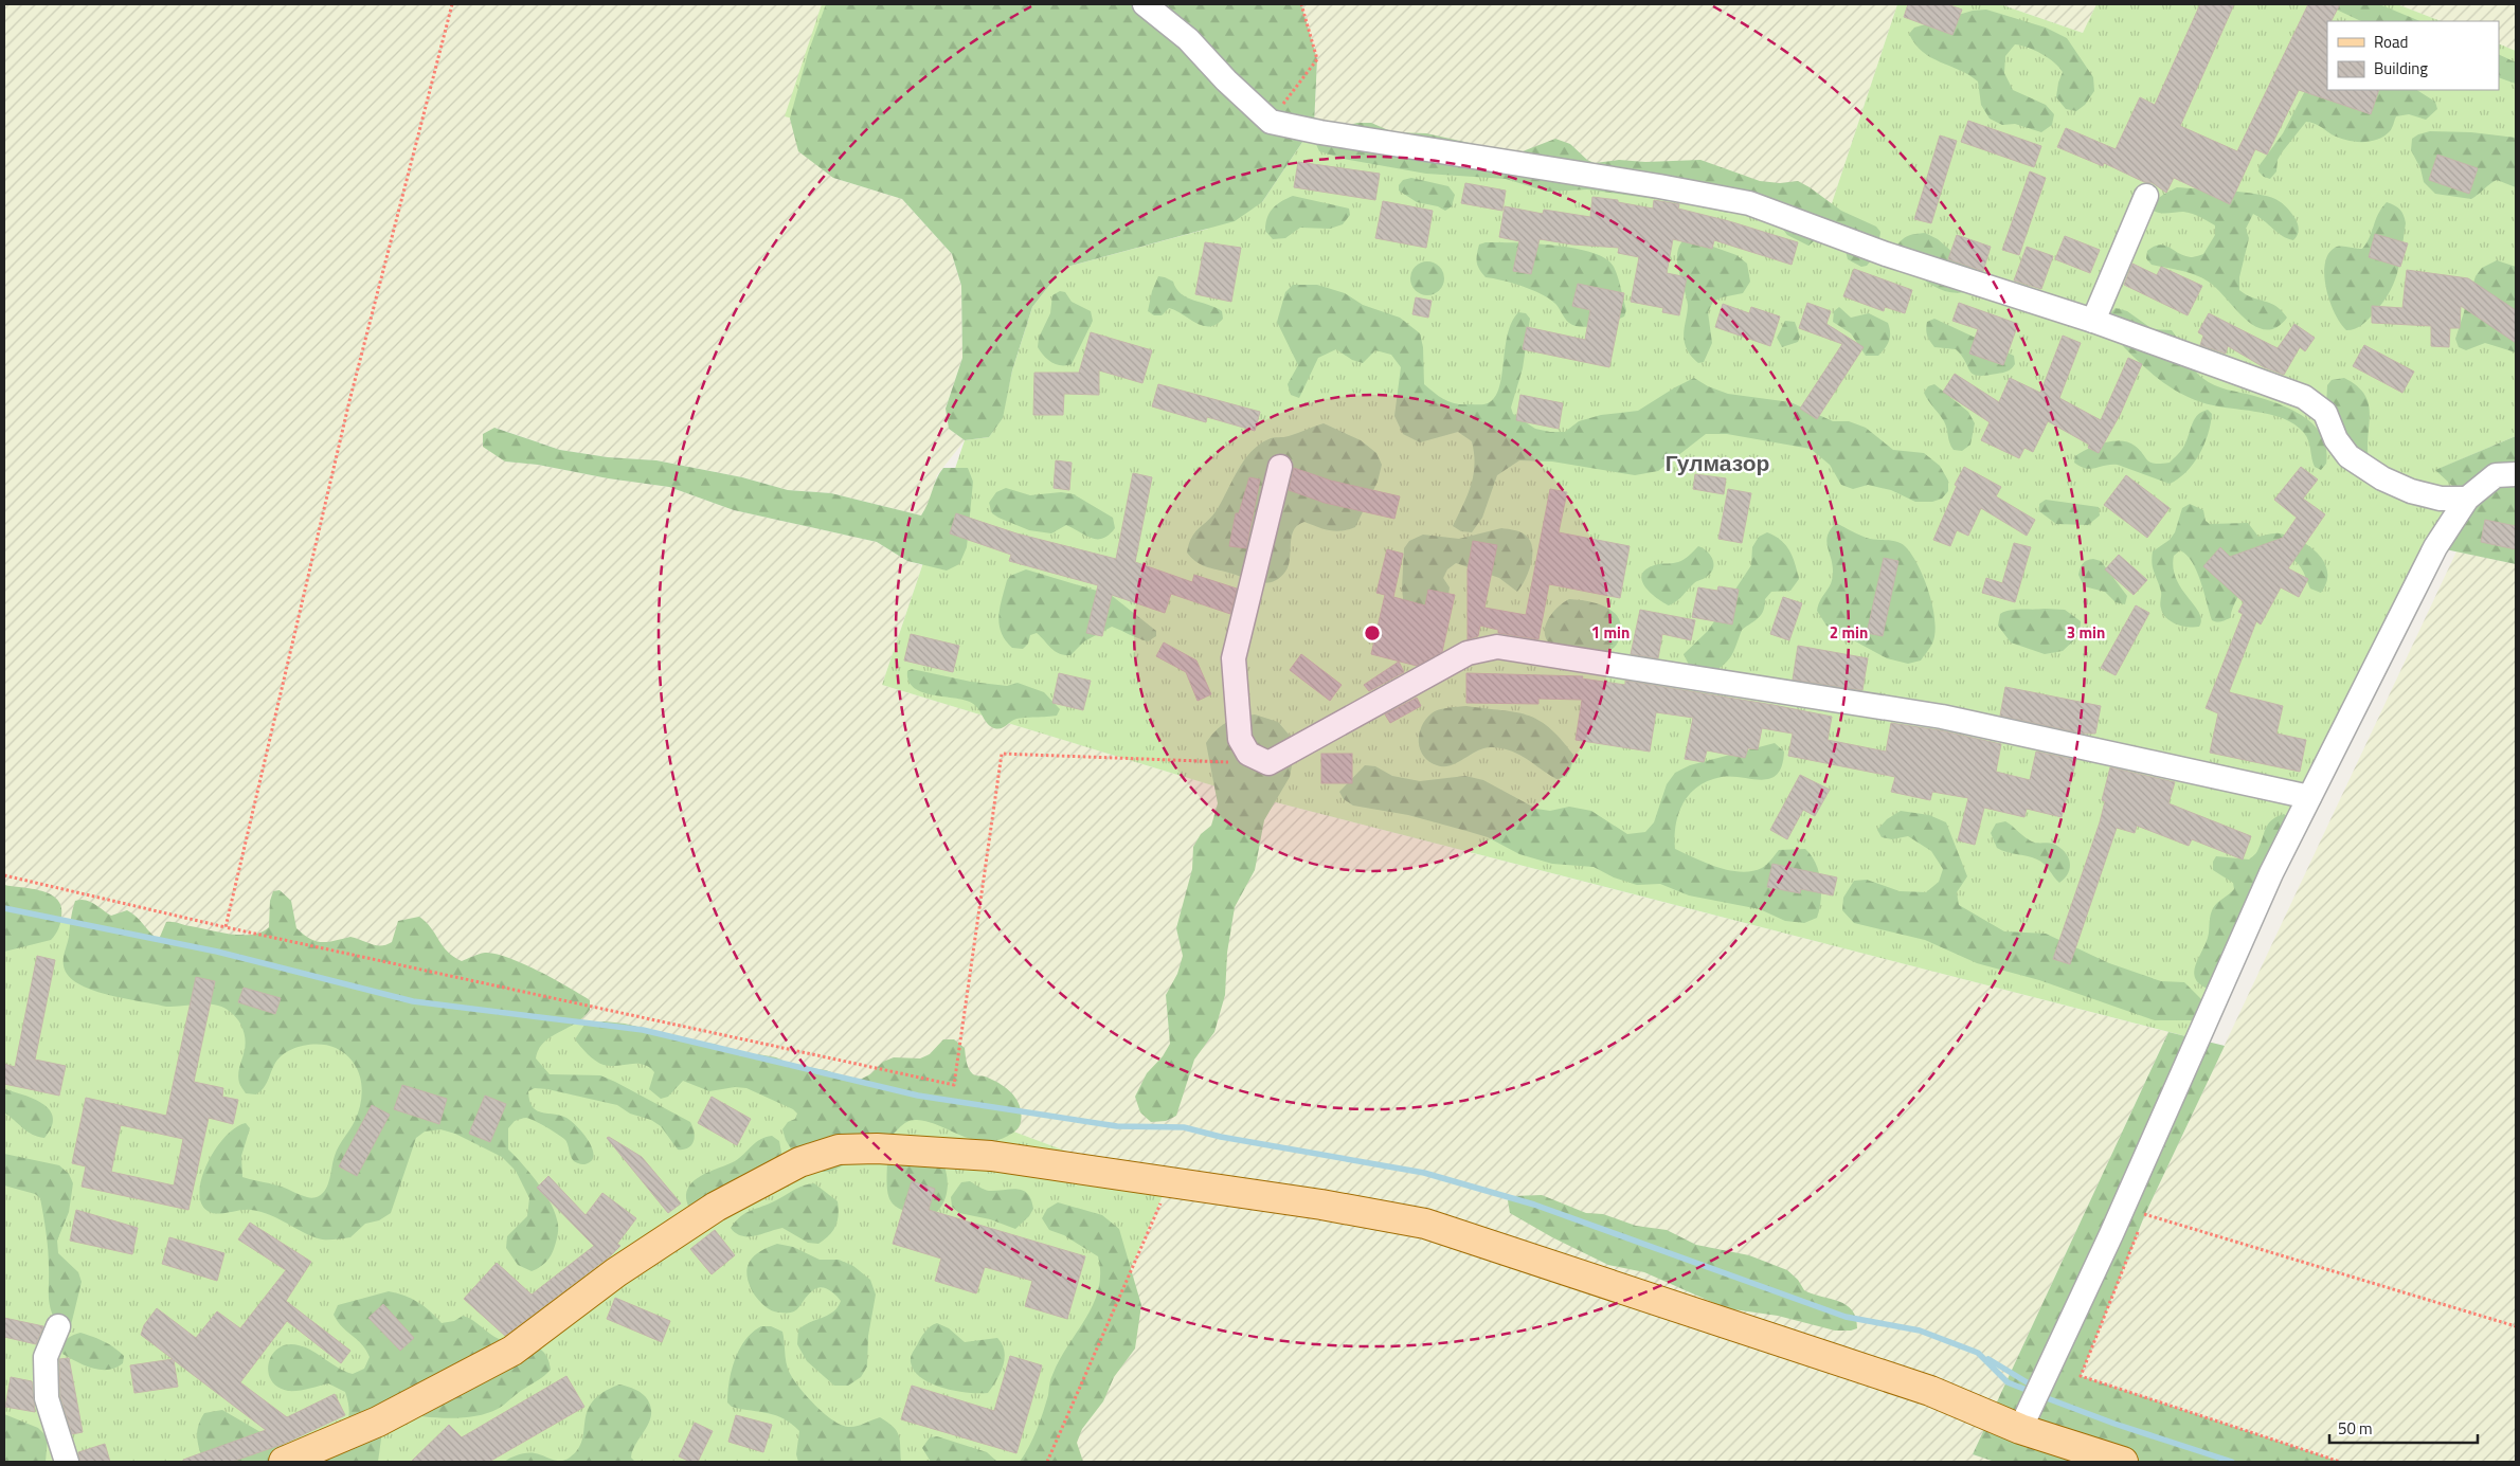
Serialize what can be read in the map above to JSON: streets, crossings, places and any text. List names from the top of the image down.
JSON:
{
  "districts": ["Гулмазор"],
  "legend": ["Road", "Building"],
  "scale_bar": "50 m",
  "rings": ["1 min", "2 min", "3 min"]
}
